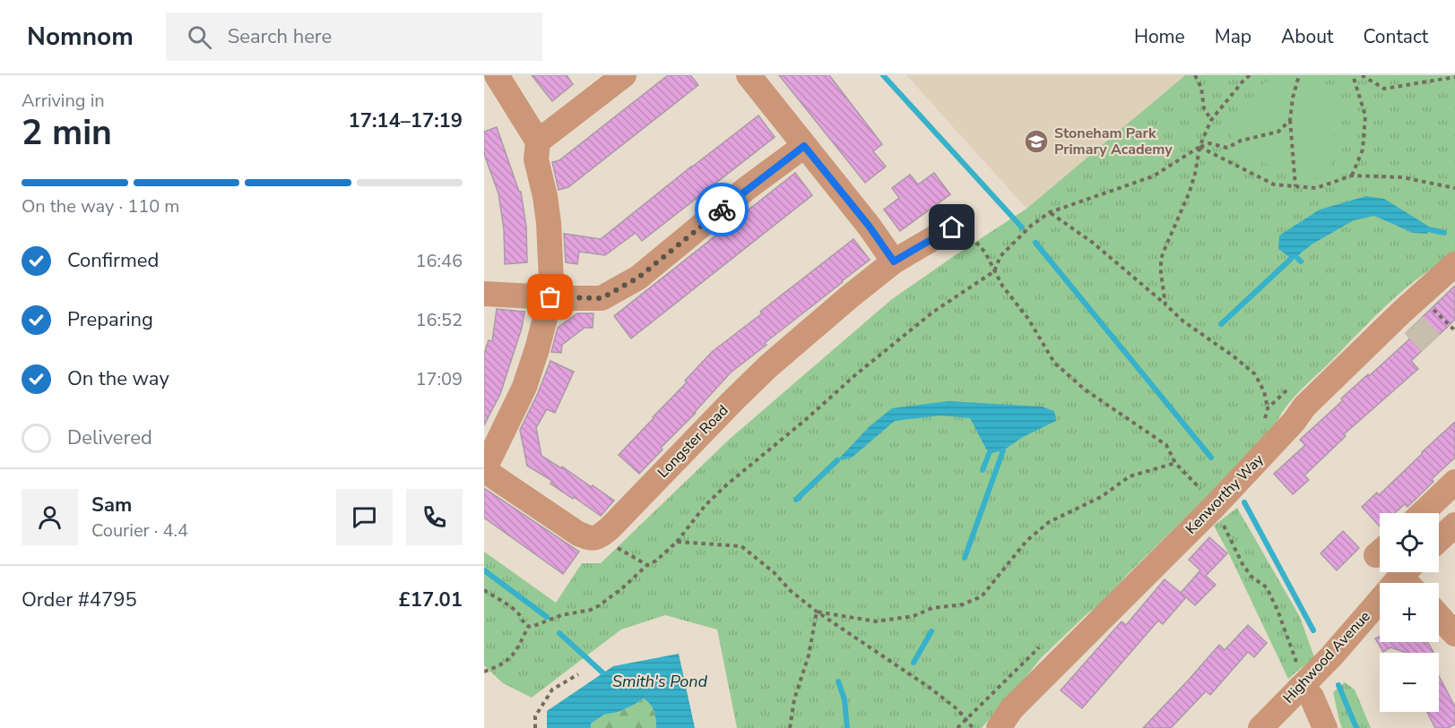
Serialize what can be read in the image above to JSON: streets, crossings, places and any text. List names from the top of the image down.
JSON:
{
  "streets": {
    "street": ["Longster Road", "Kenworthy Way", "Highwood Avenue"]
  },
  "water": ["Smith's Pond"],
  "places": {
    "school or university": ["Stoneham Park Primary Academy"]
  },
  "page": {
    "header": "Nomnom",
    "search": "Search here",
    "nav": [
      "Home",
      "Map",
      "About",
      "Contact"
    ],
    "heading": ["2 min", "Arriving in", "17:14–17:19"],
    "panel": [
      "Sam",
      "Courier · 4.4",
      "Order #4795",
      "£17.01"
    ],
    "bar": "On the way · 110 m",
    "list": [
      ["Confirmed", "16:46"],
      ["Preparing", "16:52"],
      ["On the way", "17:09"],
      "Delivered"
    ],
    "map_buttons": ["+", "−"]
  }
}
